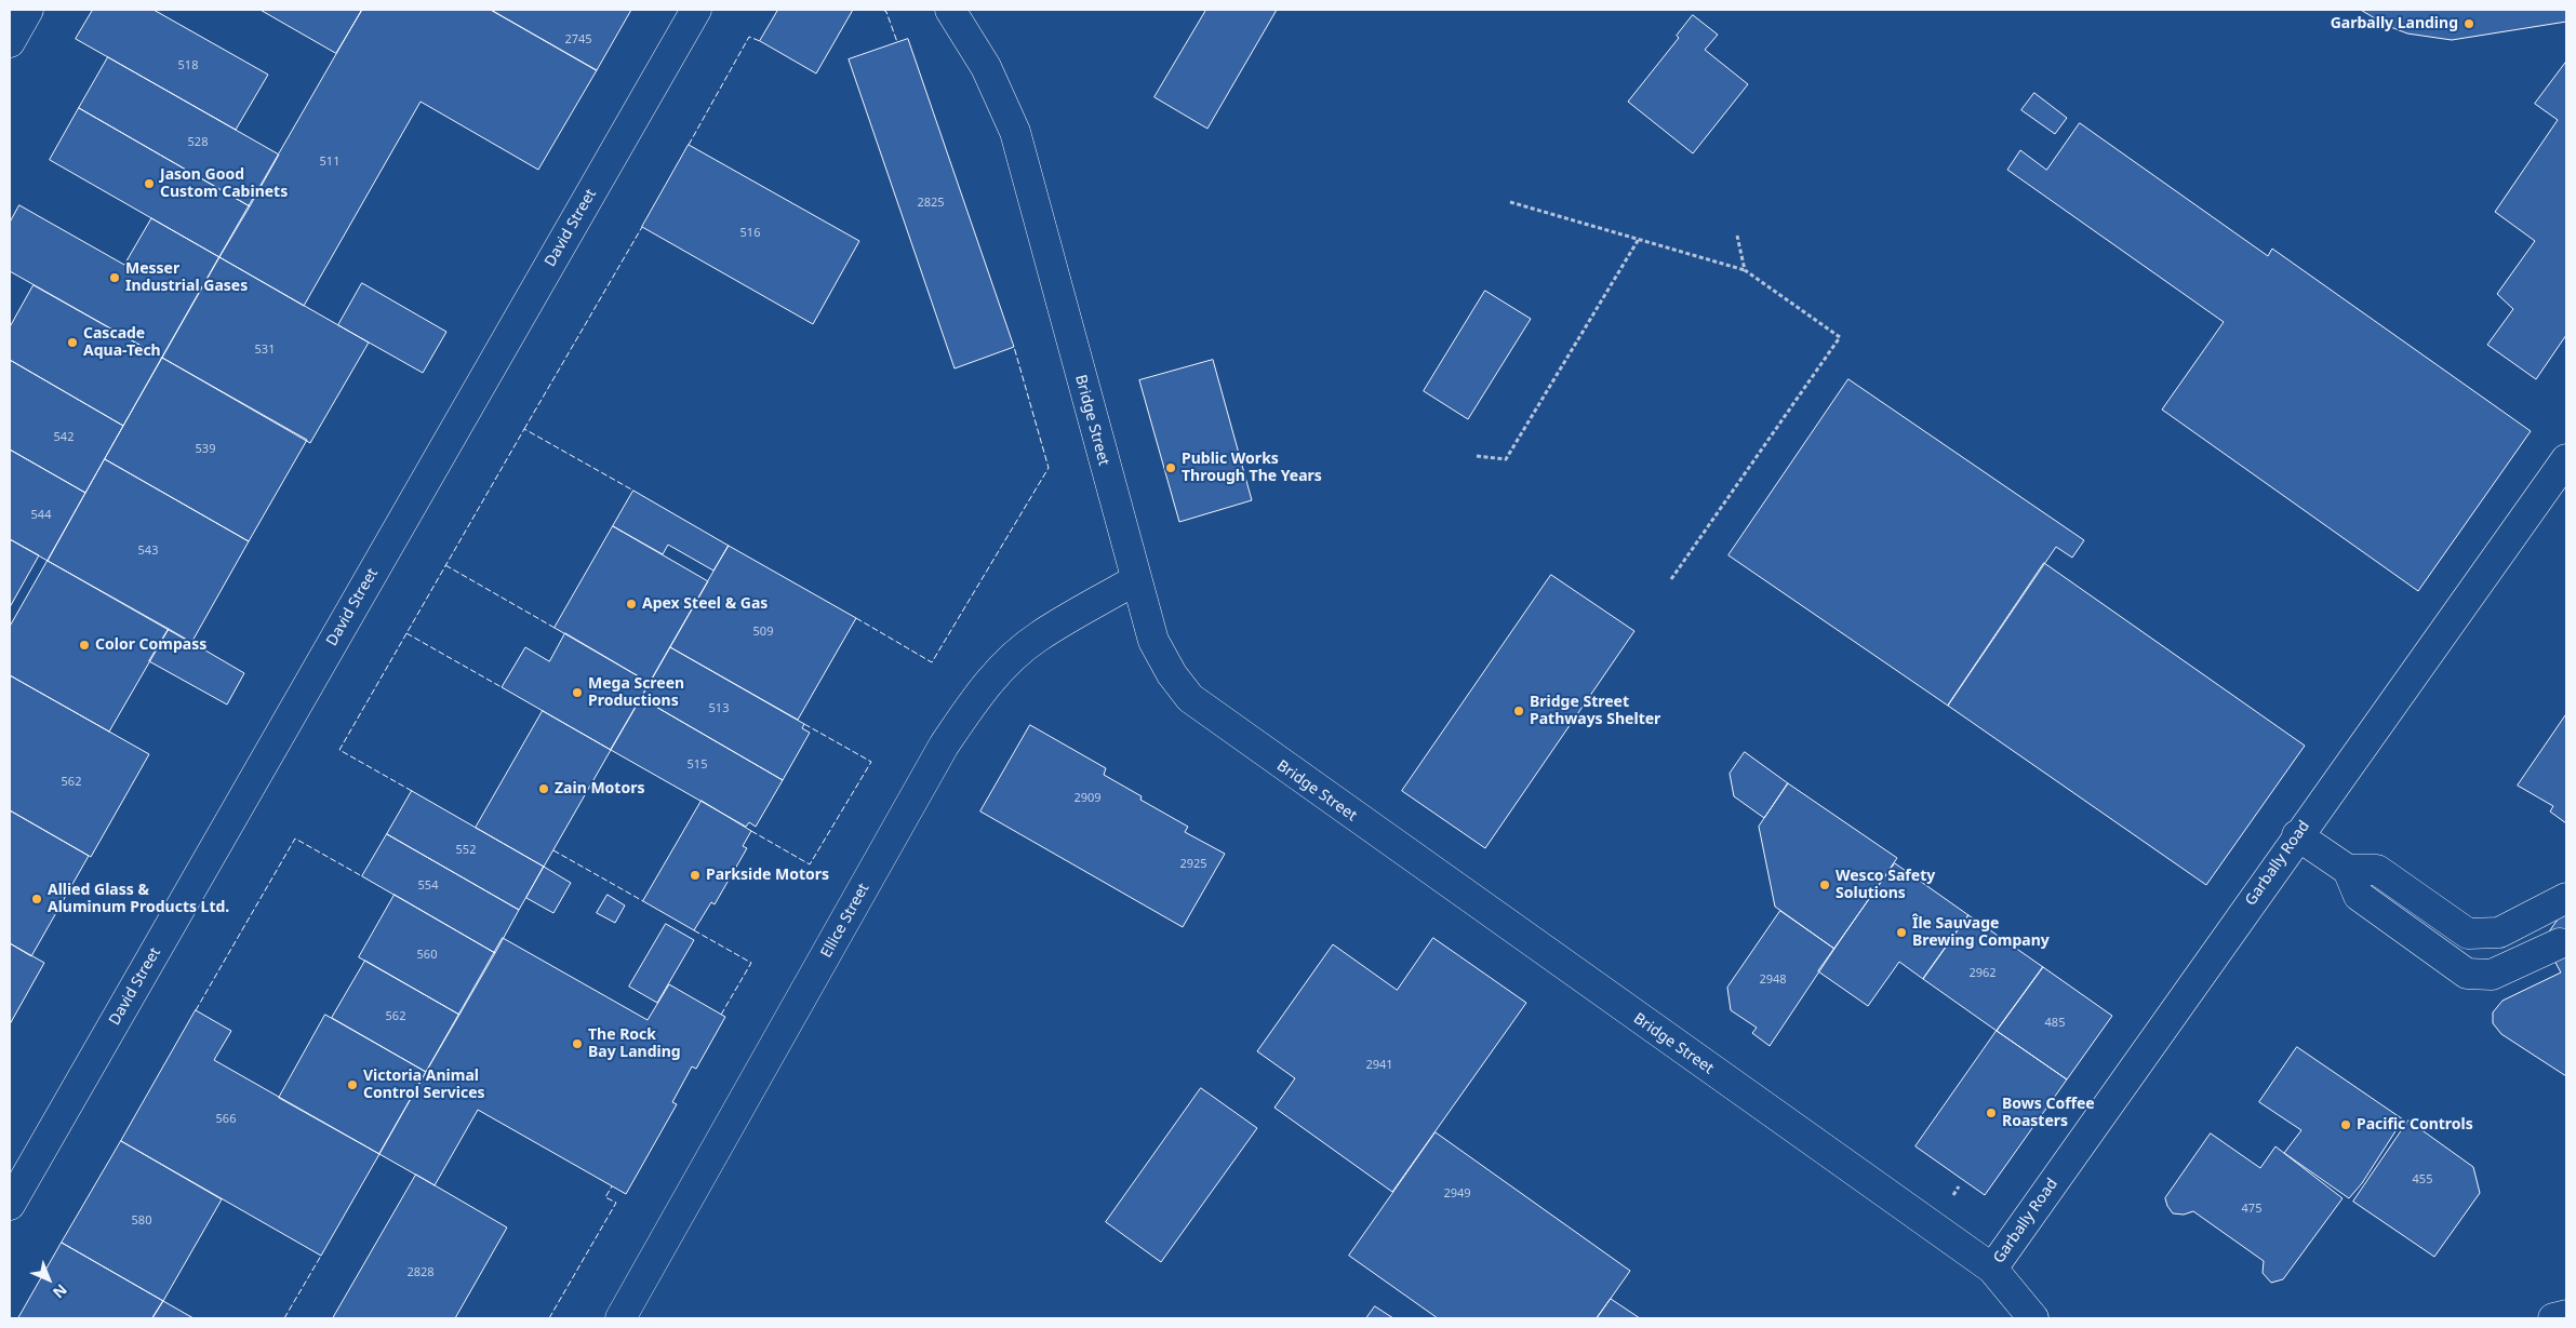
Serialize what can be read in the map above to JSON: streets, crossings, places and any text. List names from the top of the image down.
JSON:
{
  "streets": {
    "street": [
      "David Street",
      "Bridge Street",
      "Garbally Road",
      "Ellice Street"
    ]
  },
  "crossings": [
    ["Bridge Street", "Garbally Road"],
    ["Bridge Street", "Ellice Street"]
  ],
  "places": [
    "Garbally Landing",
    "Jason Good Custom Cabinets",
    "Messer Industrial Gases",
    "Cascade Aqua-Tech",
    "Public Works Through The Years",
    "Apex Steel & Gas",
    "Color Compass",
    "Mega Screen Productions",
    "Bridge Street Pathways Shelter",
    "Zain Motors",
    "Parkside Motors",
    "Wesco Safety Solutions",
    "Allied Glass & Aluminum Products Ltd.",
    "Île Sauvage Brewing Company",
    "The Rock Bay Landing",
    "Victoria Animal Control Services",
    "Bows Coffee Roasters",
    "Pacific Controls"
  ],
  "house_numbers": [
    "2745",
    "518",
    "528",
    "511",
    "2825",
    "516",
    "531",
    "542",
    "539",
    "544",
    "543",
    "509",
    "513",
    "515",
    "562",
    "2909",
    "552",
    "2925",
    "554",
    "560",
    "2962",
    "2948",
    "562",
    "485",
    "2941",
    "566",
    "455",
    "2949",
    "475",
    "580",
    "2828"
  ],
  "north": "bottom right"
}
